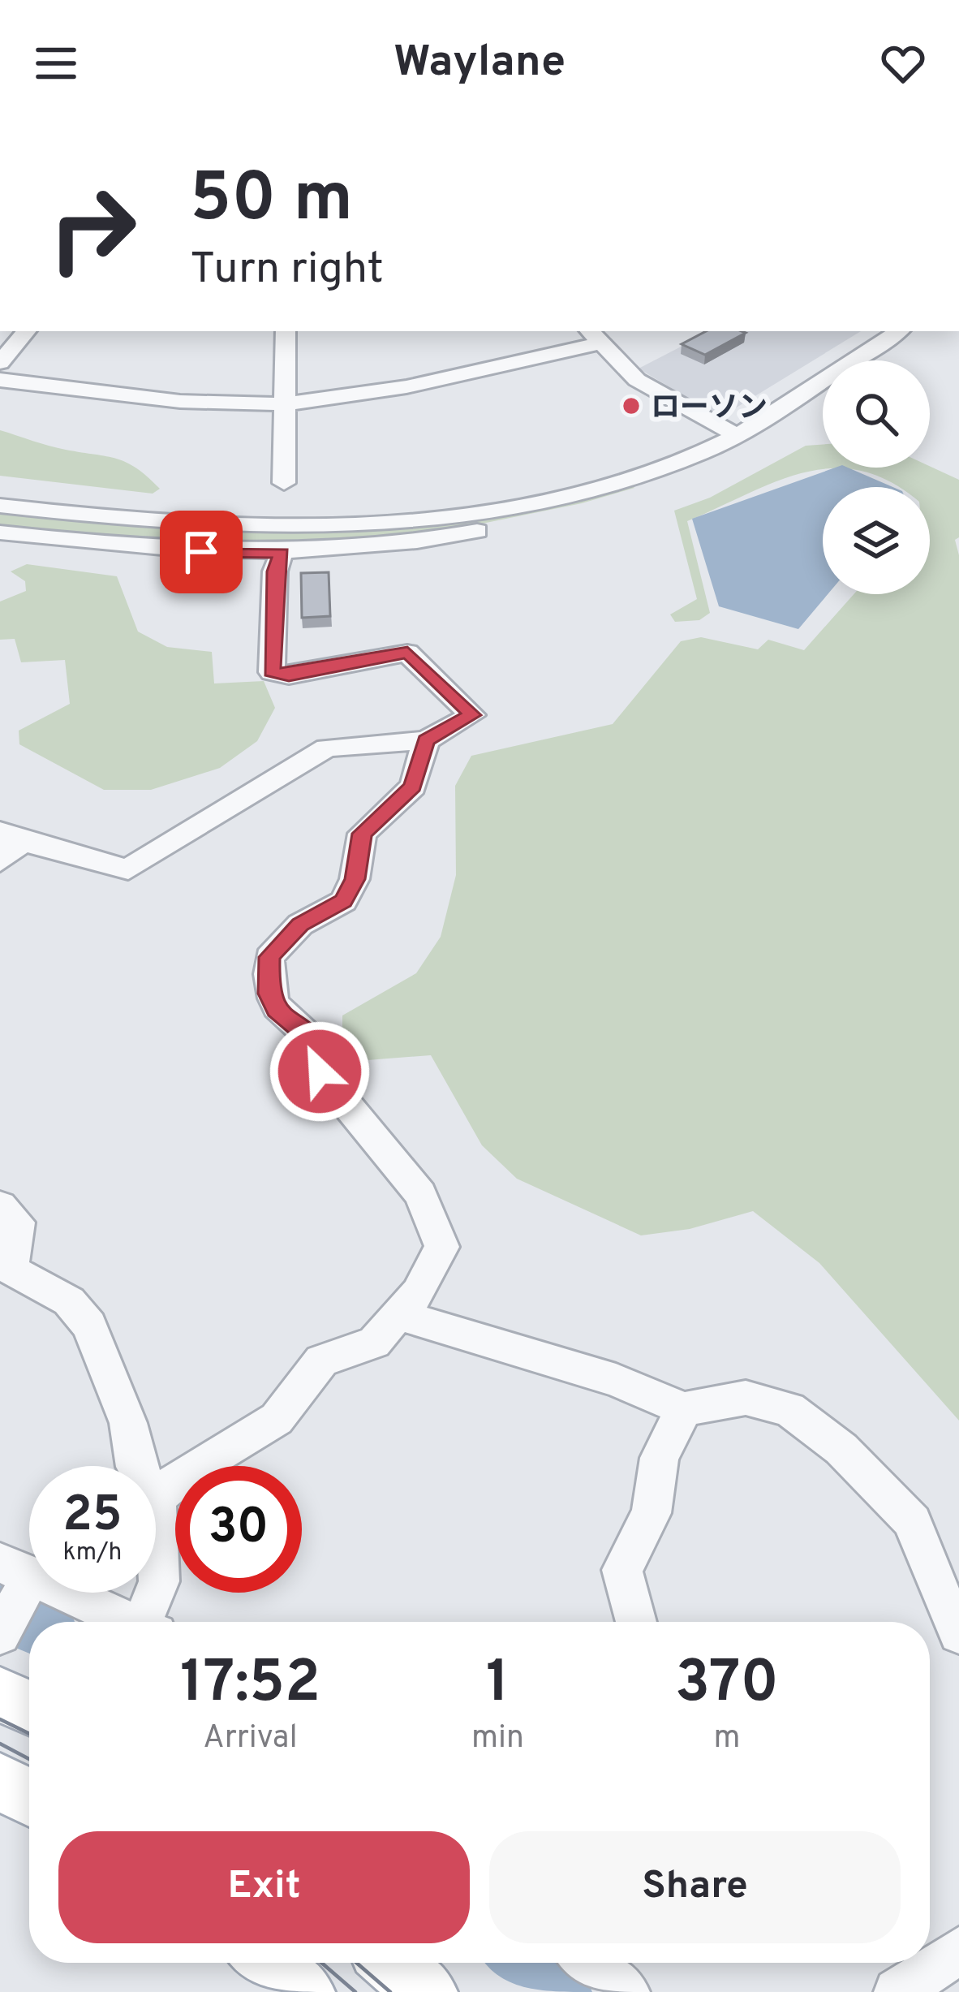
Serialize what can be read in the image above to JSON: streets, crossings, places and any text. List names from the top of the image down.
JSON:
{
  "places": ["ローソン"],
  "page": {
    "header": "Waylane",
    "turn": ["50 m", "Turn right"],
    "speed": "25 km/h",
    "limit": "30",
    "eta": [
      "17:52",
      "Arrival",
      "1",
      "min",
      "370",
      "m"
    ],
    "buttons": ["Exit", "Share"]
  }
}
